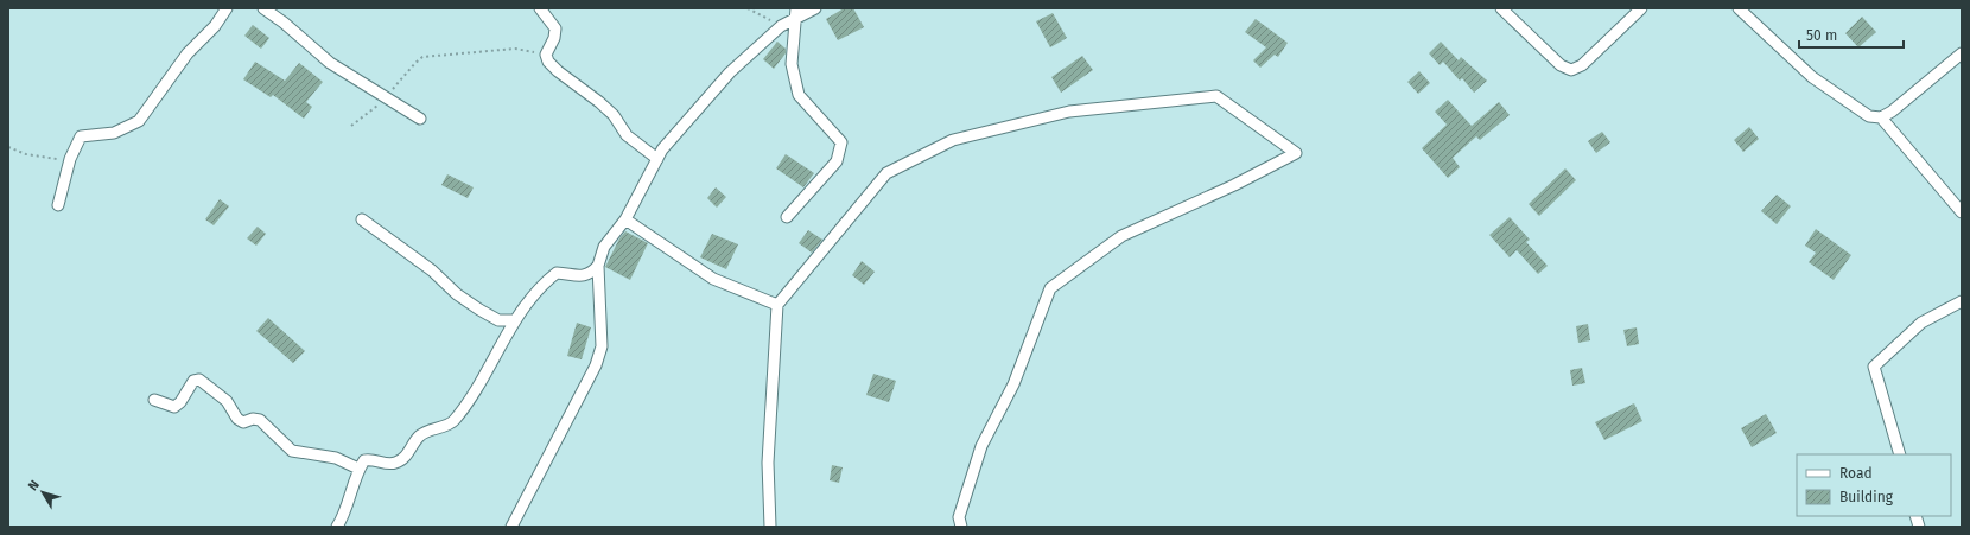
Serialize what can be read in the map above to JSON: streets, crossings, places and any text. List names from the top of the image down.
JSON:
{
  "legend": ["Road", "Building"],
  "scale_bar": "50 m",
  "north": "top left"
}
